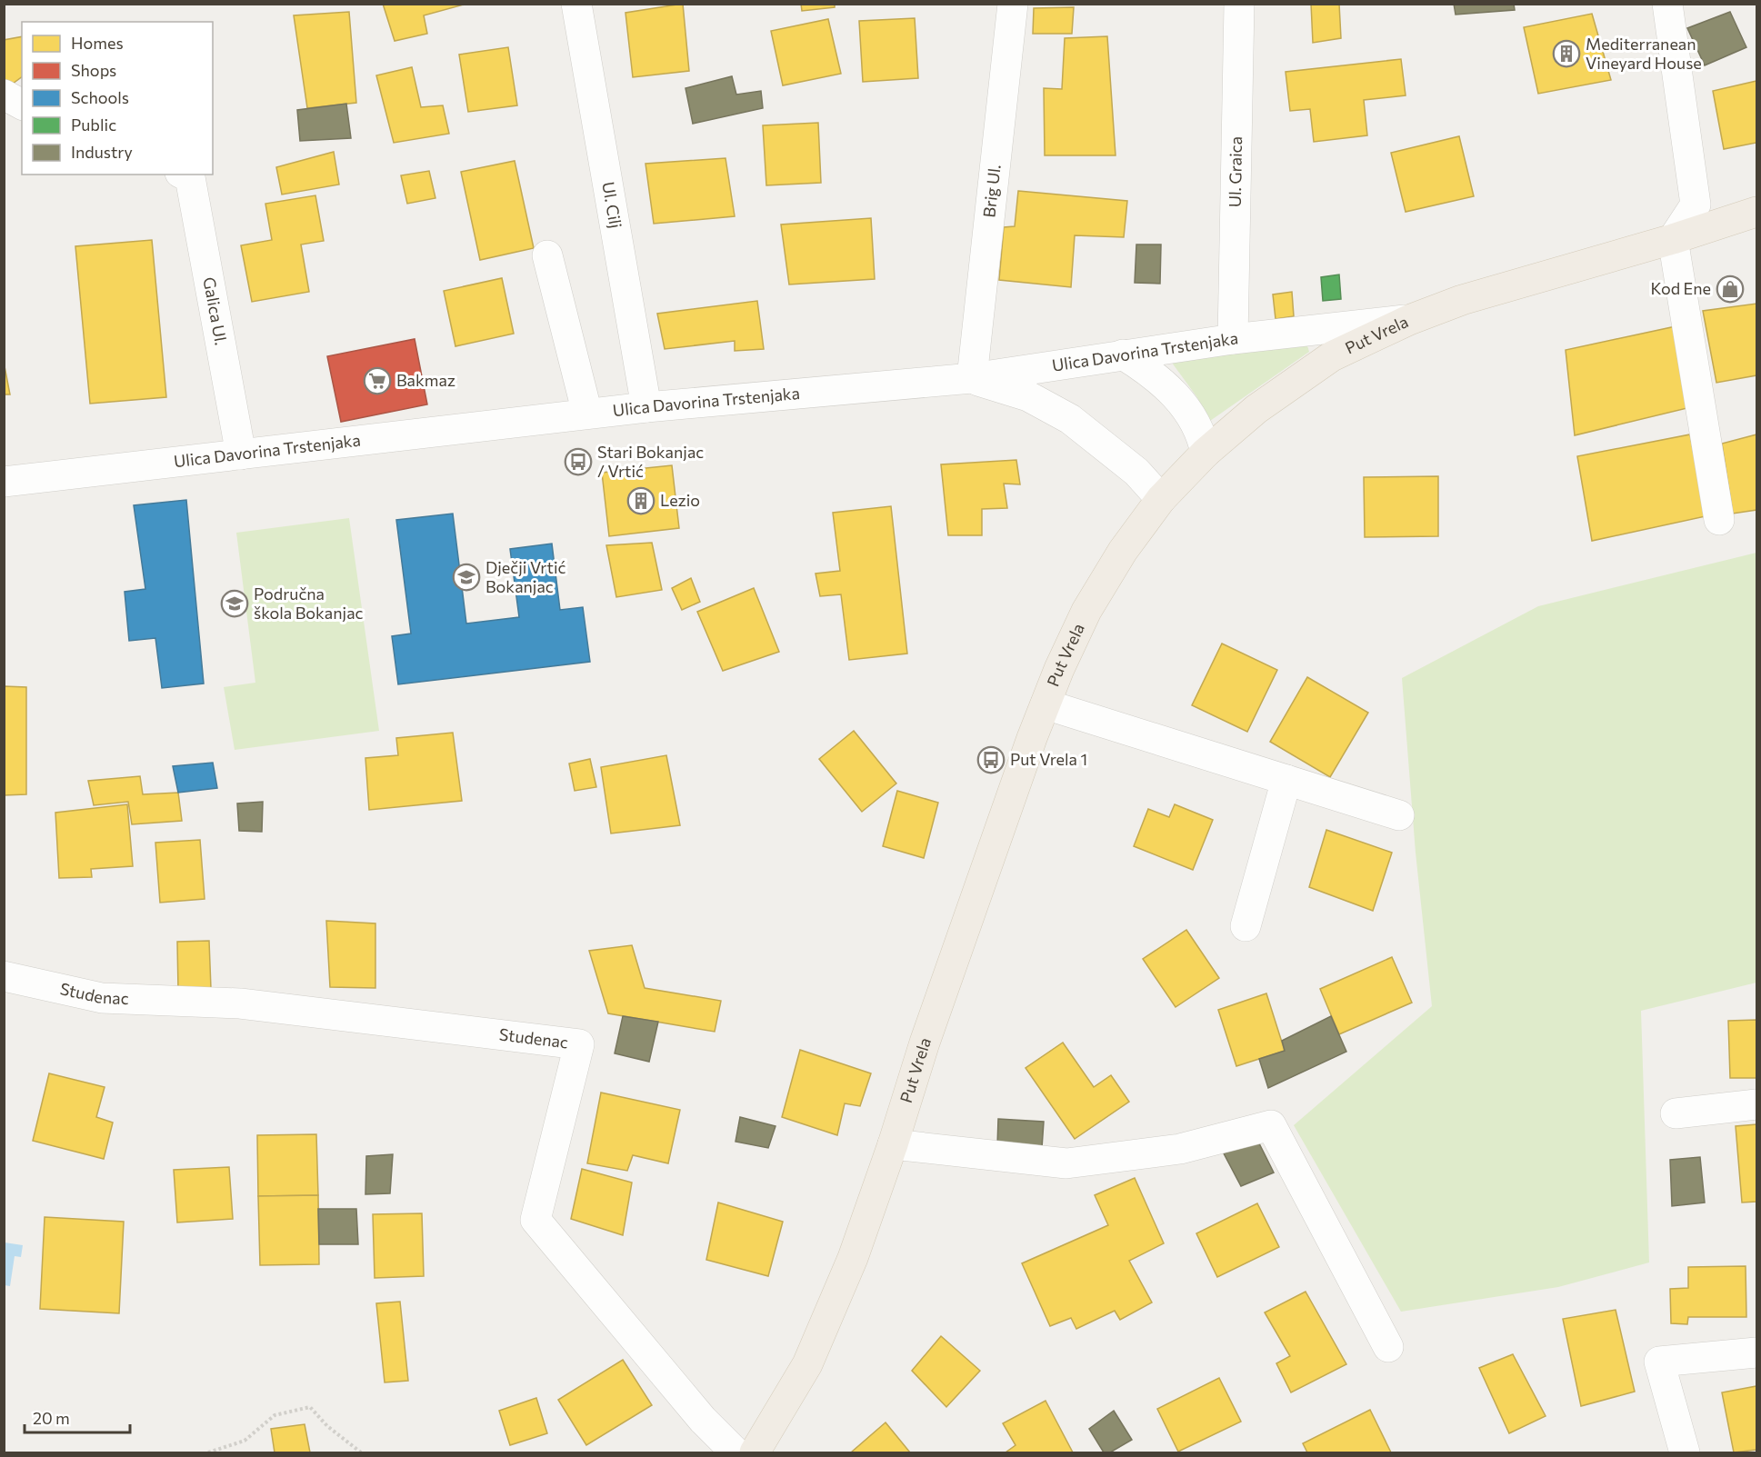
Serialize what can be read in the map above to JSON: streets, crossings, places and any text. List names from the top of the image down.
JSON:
{
  "streets": {
    "main road": ["Put Vrela"],
    "street": [
      "Ul. Graica",
      "Brig Ul.",
      "Ul. Cilj",
      "Galica Ul.",
      "Ulica Davorina Trstenjaka",
      "Studenac"
    ]
  },
  "crossings": [
    ["Ul. Graica", "Ulica Davorina Trstenjaka"],
    ["Brig Ul.", "Ulica Davorina Trstenjaka"],
    ["Ul. Cilj", "Ulica Davorina Trstenjaka"],
    ["Galica Ul.", "Ulica Davorina Trstenjaka"],
    ["Put Vrela", "Ulica Davorina Trstenjaka"]
  ],
  "places": {
    "building": ["Mediterranean Vineyard House", "Lezio"],
    "shop": ["Kod Ene"],
    "supermarket": ["Bakmaz"],
    "bus stop": ["Stari Bokanjac / Vrtić", "Put Vrela 1"],
    "school or university": ["Dječji Vrtić Bokanjac", "Područna škola Bokanjac"]
  },
  "legend": [
    "Homes",
    "Shops",
    "Schools",
    "Public",
    "Industry"
  ],
  "scale_bar": "20 m"
}
